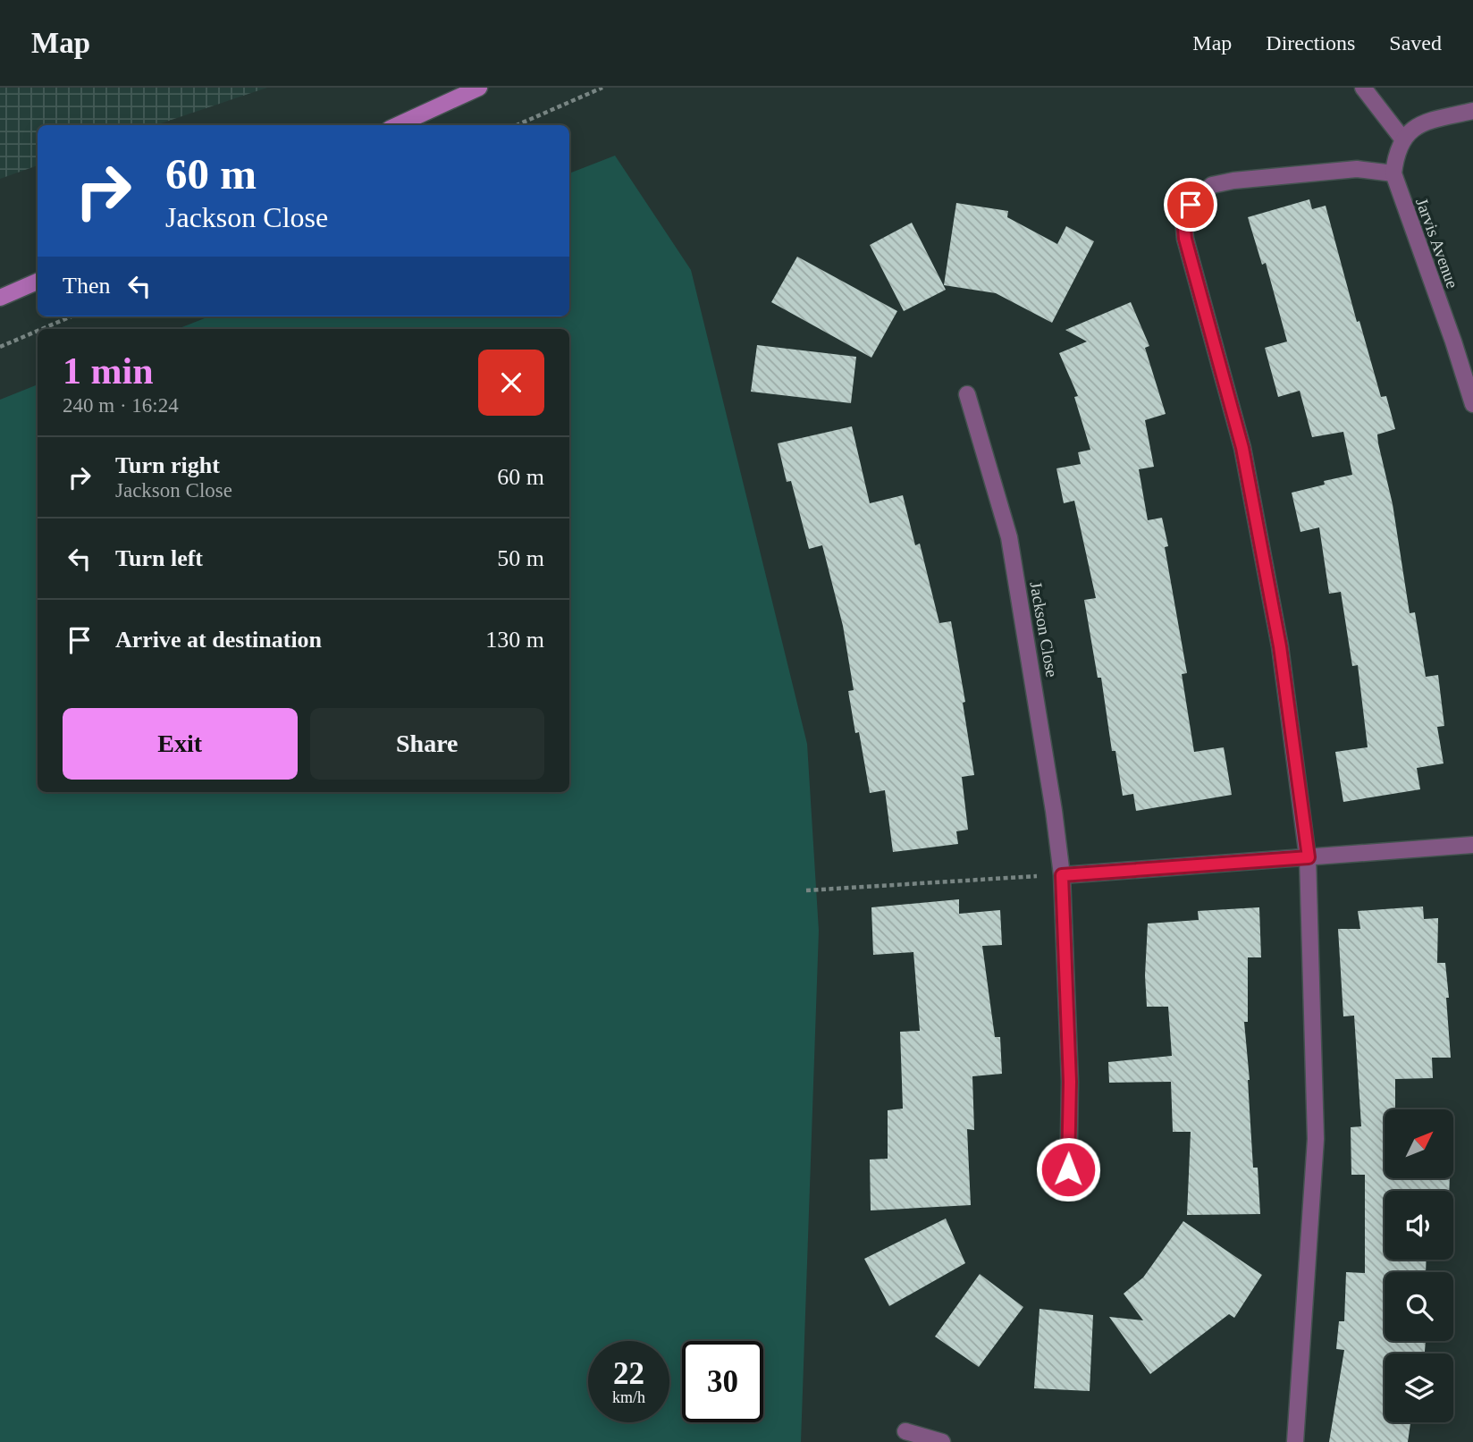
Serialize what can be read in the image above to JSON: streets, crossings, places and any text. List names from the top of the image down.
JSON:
{
  "streets": {
    "street": ["Jarvis Avenue", "Jackson Close"]
  },
  "north": "top right",
  "page": {
    "header": "Map",
    "nav": ["Map", "Directions", "Saved"],
    "turn": ["60 m", "Jackson Close"],
    "then": "Then",
    "heading": ["1 min", "240 m · 16:24"],
    "list": [
      {
        "name": "Turn right",
        "note": "Jackson Close",
        "value": "60 m"
      },
      {
        "name": "Turn left",
        "value": "50 m"
      },
      {
        "name": "Arrive at destination",
        "value": "130 m"
      }
    ],
    "buttons": ["Exit", "Share"],
    "speed": "22 km/h",
    "limit": "30"
  }
}
